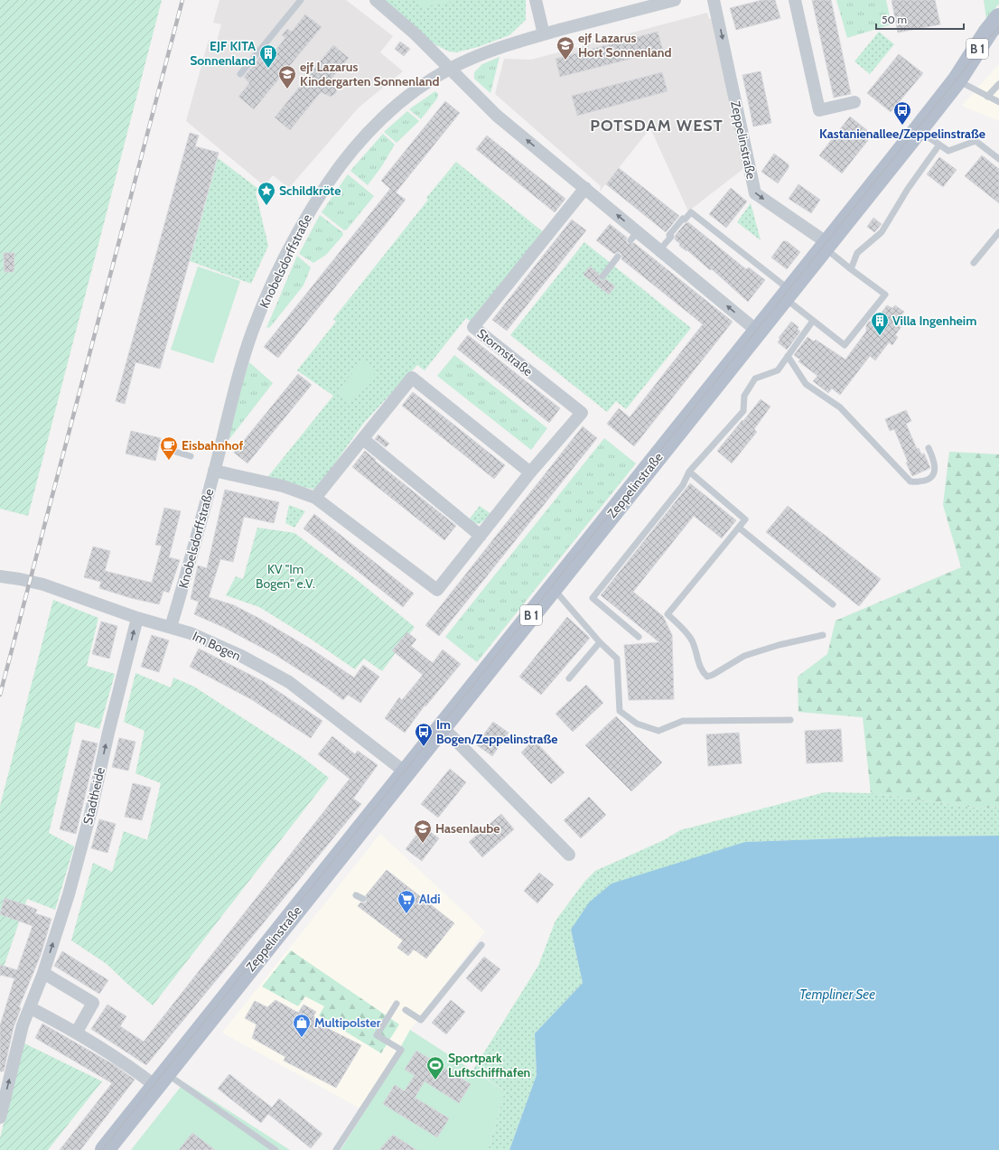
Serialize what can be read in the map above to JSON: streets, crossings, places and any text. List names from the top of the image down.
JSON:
{
  "streets": {
    "main road": ["B 1", "Zeppelinstraße"],
    "street": [
      "Knobelsdorffstraße",
      "Stormstraße",
      "Im Bogen",
      "Stadtheide"
    ]
  },
  "crossings": [
    ["Zeppelinstraße", "Im Bogen"],
    ["Knobelsdorffstraße", "Stormstraße"],
    ["Knobelsdorffstraße", "Im Bogen"],
    ["Im Bogen", "Stadtheide"]
  ],
  "one_way": ["Stadtheide"],
  "districts": ["POTSDAM WEST"],
  "water": ["Templiner See"],
  "parks": ["KV \"Im Bogen\" e.V."],
  "places": {
    "school or university": ["ejf Lazarus Hort Sonnenland", "ejf Lazarus Kindergarten Sonnenland", "Hasenlaube"],
    "building": ["EJF KITA Sonnenland", "Villa Ingenheim"],
    "bus stop": ["Kastanienallee/Zeppelinstraße", "Im Bogen/Zeppelinstraße"],
    "place": ["Schildkröte"],
    "cafe": ["Eisbahnhof"],
    "supermarket": ["Aldi"],
    "shop": ["Multipolster"],
    "sports": ["Sportpark Luftschiffhafen"]
  },
  "scale_bar": "50 m"
}
